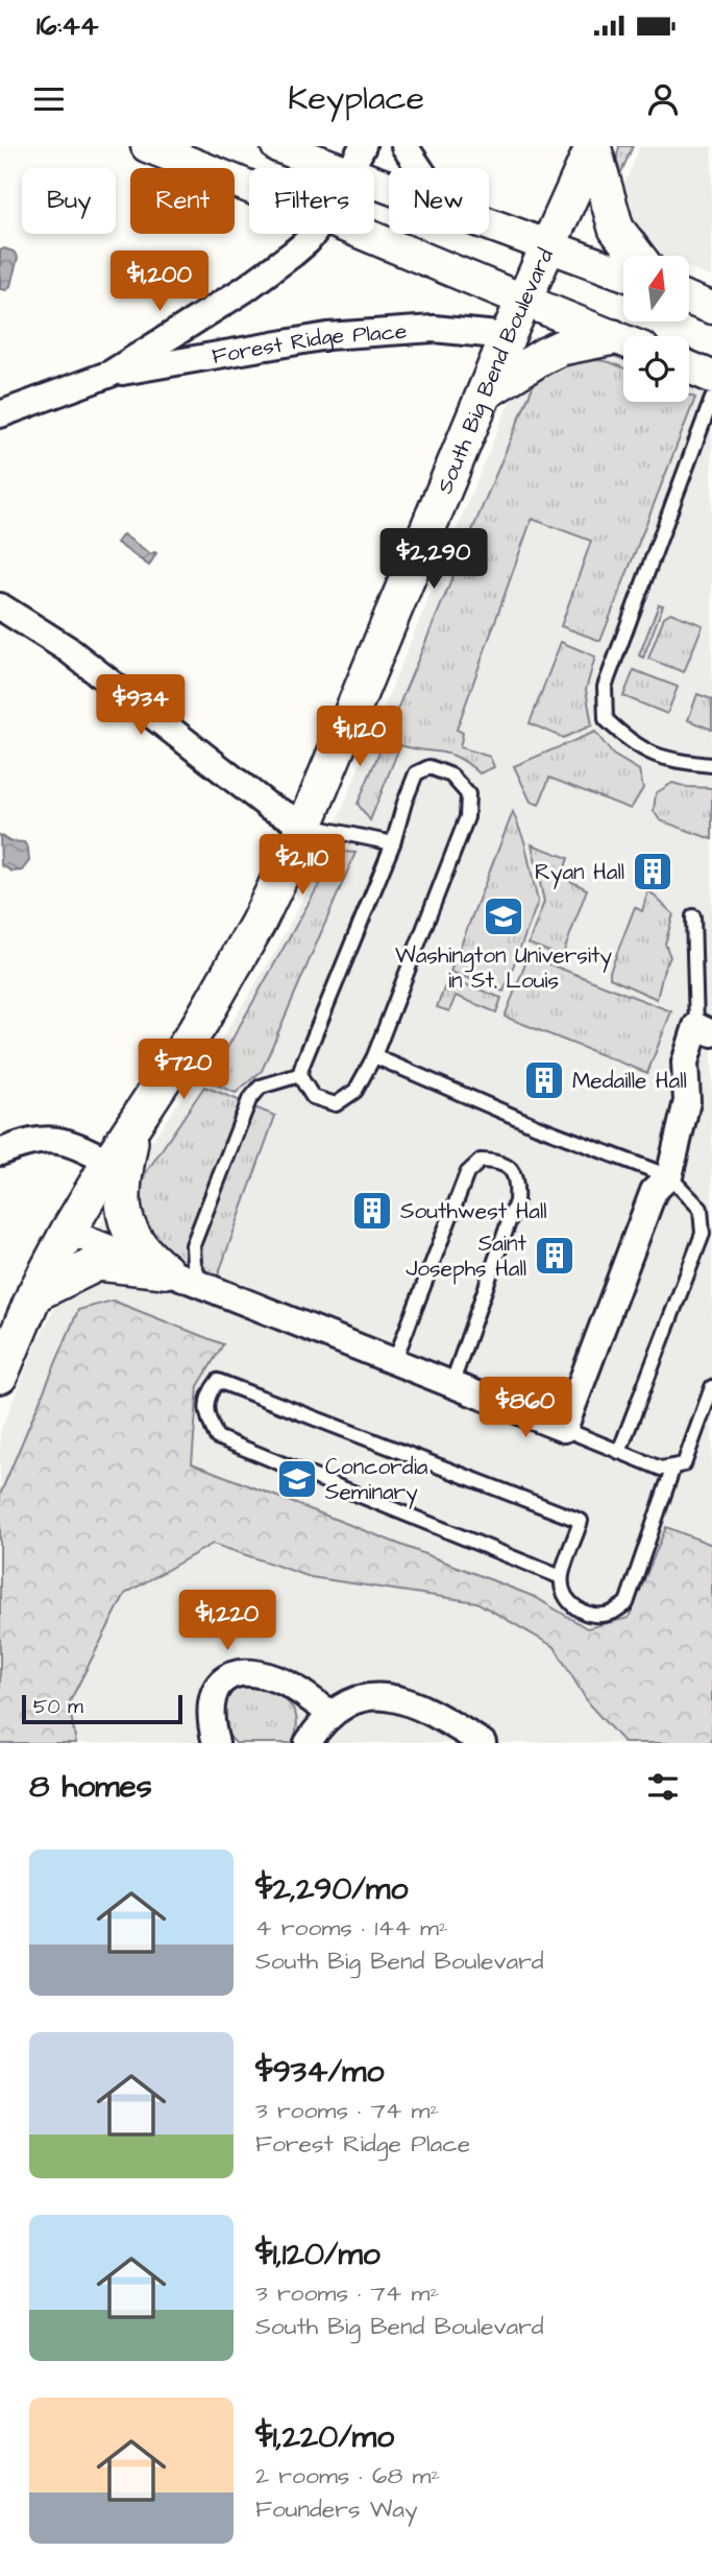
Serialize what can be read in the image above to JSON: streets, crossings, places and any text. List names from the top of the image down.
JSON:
{
  "streets": {
    "main road": ["South Big Bend Boulevard"],
    "street": ["Forest Ridge Place"]
  },
  "crossings": [
    ["Forest Ridge Place", "South Big Bend Boulevard"]
  ],
  "places": {
    "building": [
      "Ryan Hall",
      "Medaille Hall",
      "Southwest Hall",
      "Saint Josephs Hall"
    ],
    "school or university": ["Washington University in St. Louis", "Concordia Seminary"]
  },
  "scale_bar": "50 m",
  "north": "top",
  "page": {
    "status": "16:44",
    "header": "Keyplace",
    "chip": [
      "Buy",
      "Rent",
      "Filters",
      "New"
    ],
    "price": [
      "$1,200",
      "$2,290",
      "$934",
      "$1,120",
      "$2,110",
      "$720",
      "$860",
      "$1,220"
    ],
    "scale": "50 m",
    "heading": "8 homes",
    "list": [
      {
        "name": "$2,290/mo",
        "note": "4 rooms · 144 m² · South Big Bend Boulevard"
      },
      {
        "name": "$934/mo",
        "note": "3 rooms · 74 m² · Forest Ridge Place"
      },
      {
        "name": "$1,120/mo",
        "note": "3 rooms · 74 m² · South Big Bend Boulevard"
      },
      {
        "name": "$1,220/mo",
        "note": "2 rooms · 68 m² · Founders Way"
      }
    ]
  }
}
